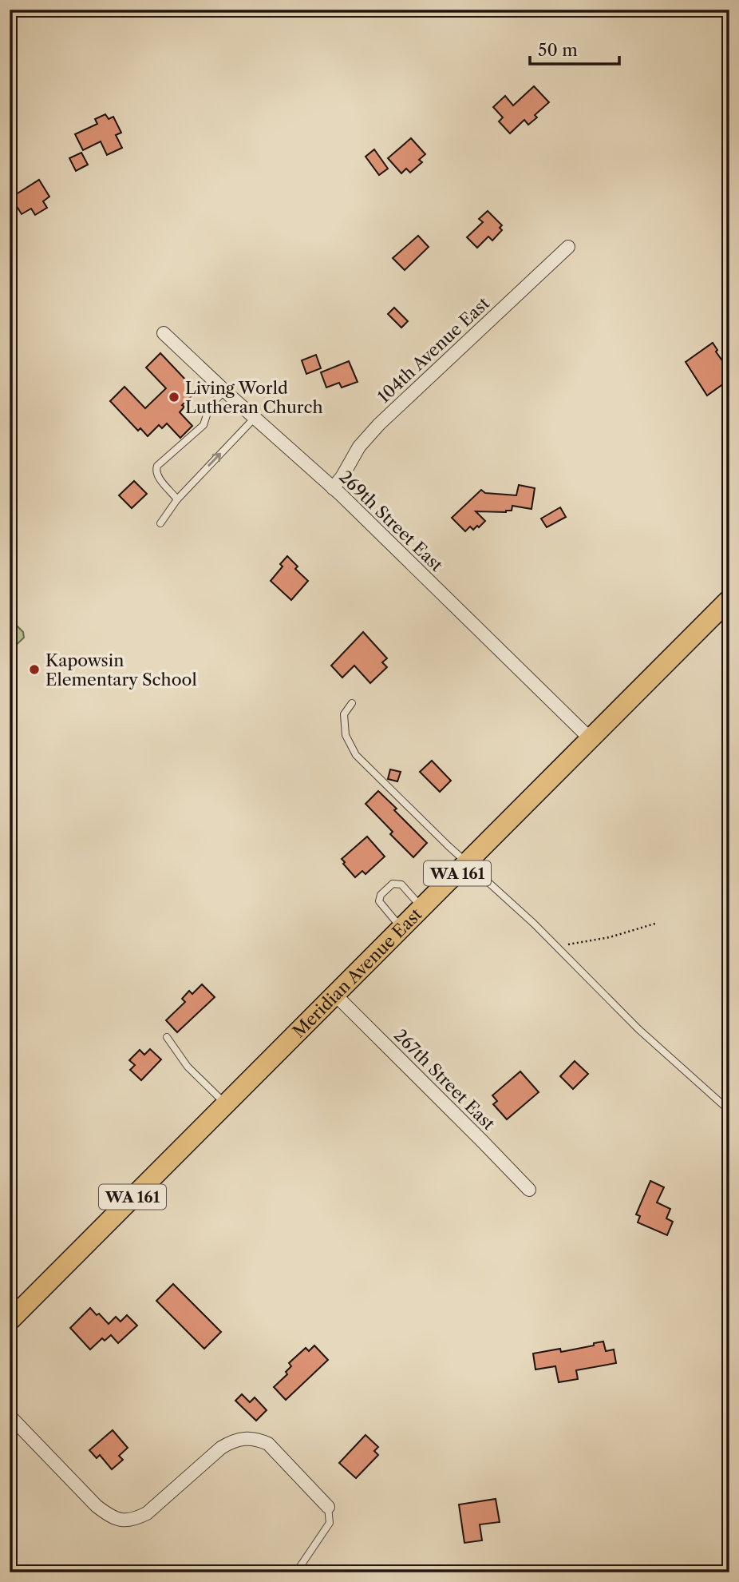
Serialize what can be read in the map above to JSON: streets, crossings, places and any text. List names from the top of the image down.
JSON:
{
  "streets": {
    "main road": ["WA 161", "Meridian Avenue East"],
    "street": ["104th Avenue East", "269th Street East", "267th Street East"]
  },
  "crossings": [
    ["104th Avenue East", "269th Street East"],
    ["269th Street East", "Meridian Avenue East"],
    ["Meridian Avenue East", "267th Street East"]
  ],
  "places": ["Living World Lutheran Church", "Kapowsin Elementary School"],
  "scale_bar": "50 m"
}
